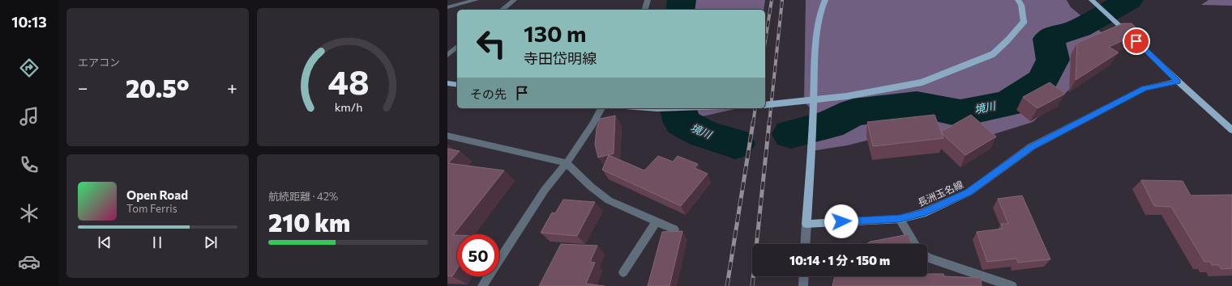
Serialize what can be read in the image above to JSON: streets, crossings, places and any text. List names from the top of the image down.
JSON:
{
  "streets": {
    "main road": ["長洲玉名線"]
  },
  "water": ["境川"],
  "page": {
    "tabs": "10:13",
    "tile": [
      "エアコン",
      ["航続距離 · 42%", "210 km"]
    ],
    "turn": ["130 m", "寺田岱明線"],
    "heat": ["−", "20.5°", "+"],
    "then": "その先",
    "song": ["Open Road", "Tom Ferris"],
    "limit": "50",
    "trip": "10:14 · 1 分 · 150 m",
    "gauge": ["48", "km/h"]
  }
}
